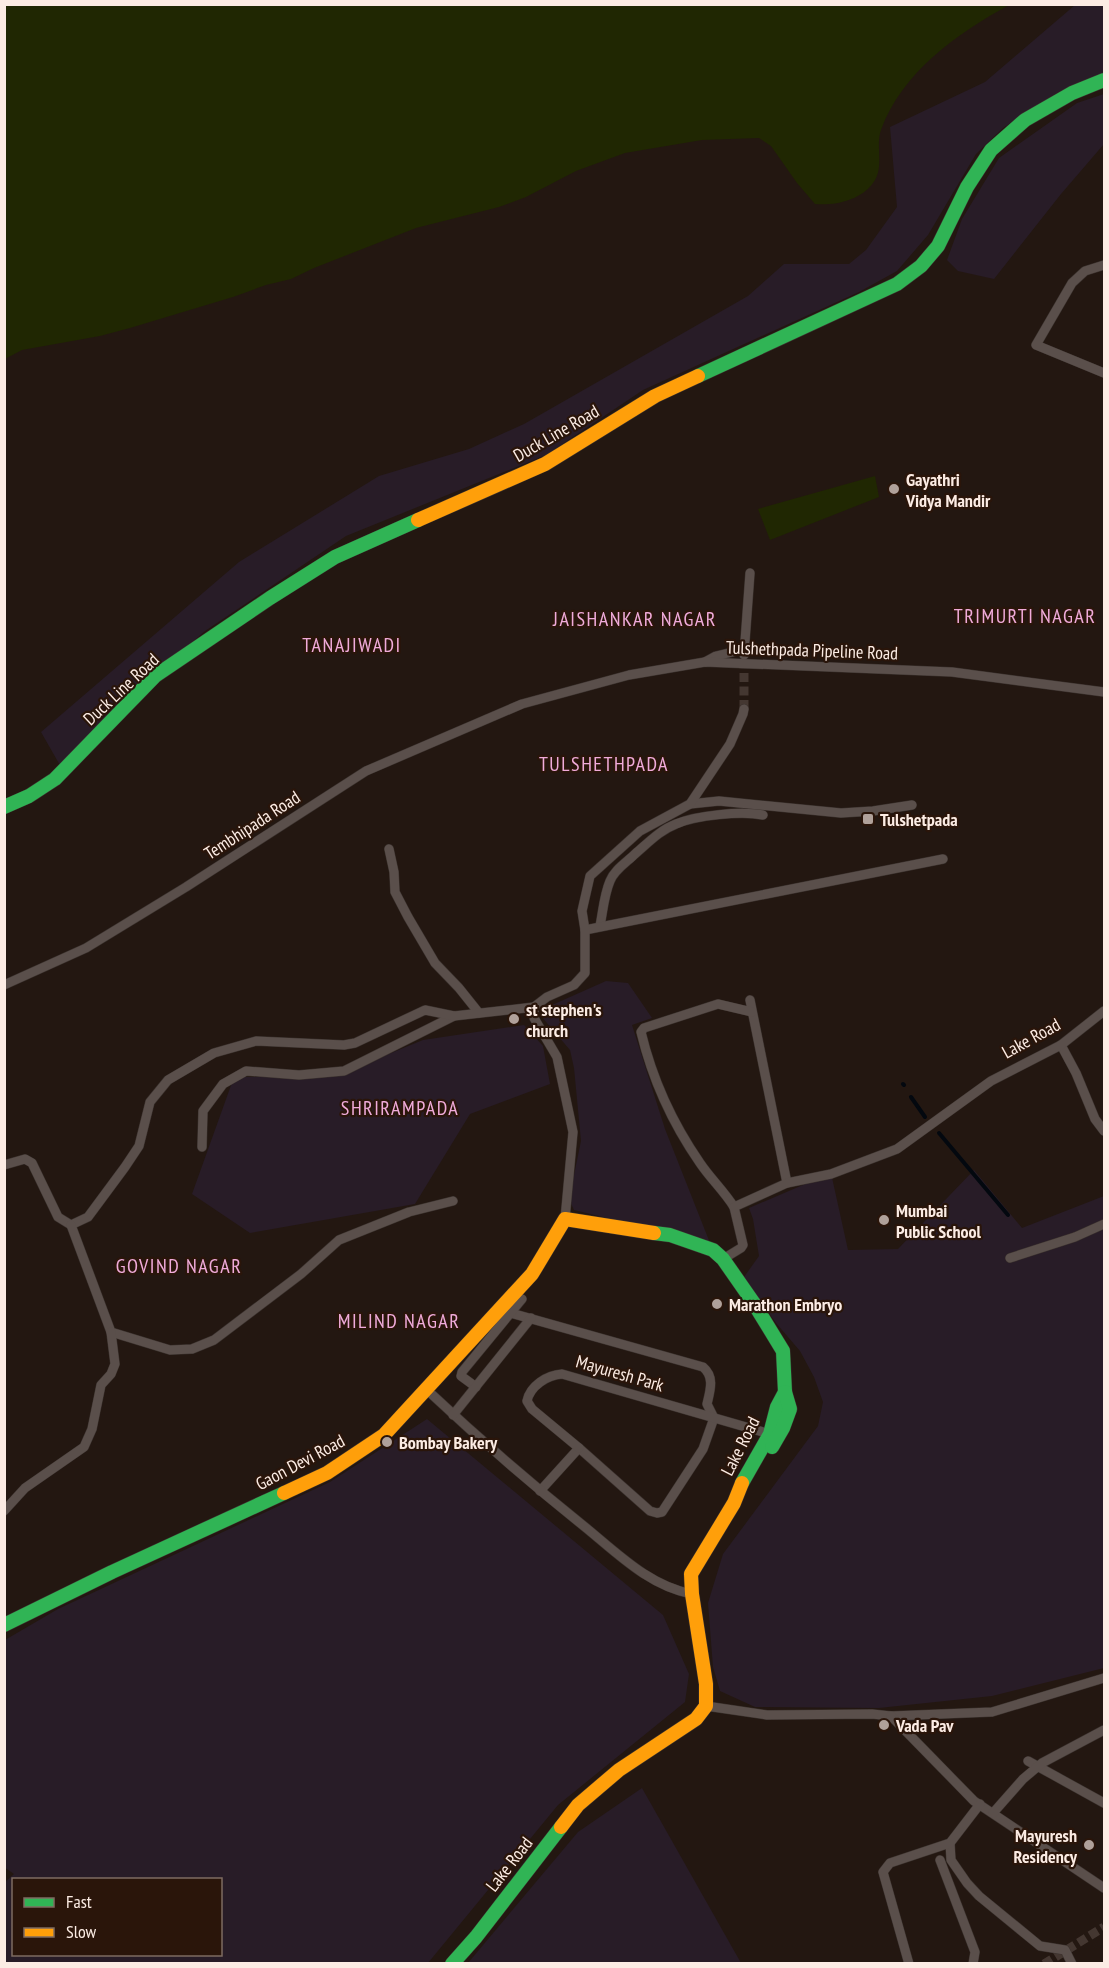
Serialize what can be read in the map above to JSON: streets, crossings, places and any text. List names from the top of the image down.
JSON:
{
  "streets": {
    "street": [
      "Duck Line Road",
      "Tulshethpada Pipeline Road",
      "Tembhipada Road",
      "Lake Road",
      "Mayuresh Park",
      "Gaon Devi Road"
    ]
  },
  "crossings": [
    ["Tulshethpada Pipeline Road", "Tembhipada Road"]
  ],
  "districts": [
    "TRIMURTI NAGAR",
    "JAISHANKAR NAGAR",
    "TANAJIWADI",
    "TULSHETHPADA",
    "SHRIRAMPADA",
    "GOVIND NAGAR",
    "MILIND NAGAR"
  ],
  "places": {
    "other": [
      "Gayathri Vidya Mandir",
      "st stephen's church",
      "Mumbai Public School",
      "Marathon Embryo",
      "Bombay Bakery",
      "Vada Pav",
      "Mayuresh Residency"
    ],
    "transit": ["Tulshetpada"]
  },
  "legend": ["Fast", "Slow"]
}
